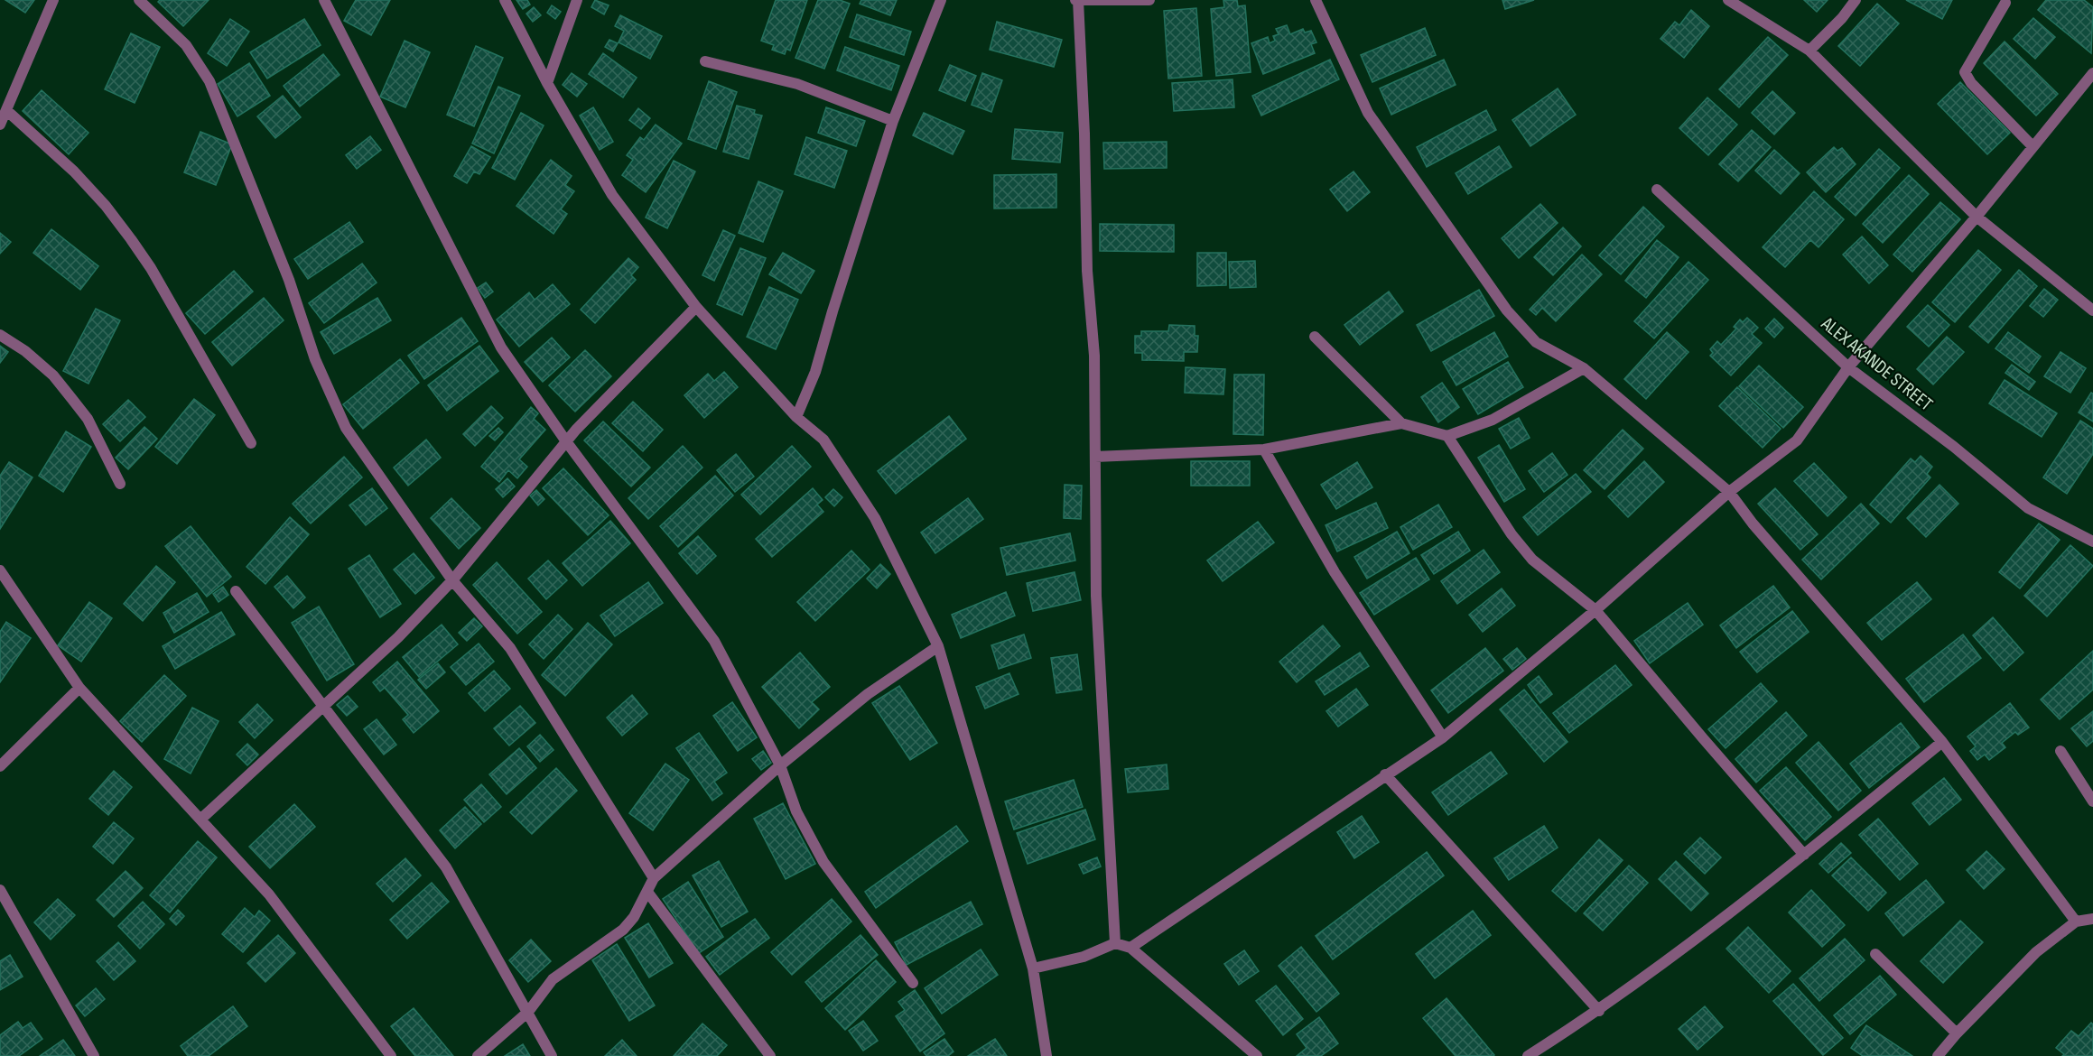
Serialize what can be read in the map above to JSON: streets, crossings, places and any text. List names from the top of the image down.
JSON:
{
  "streets": {
    "street": ["ALEX AKANDE STREET"]
  }
}
